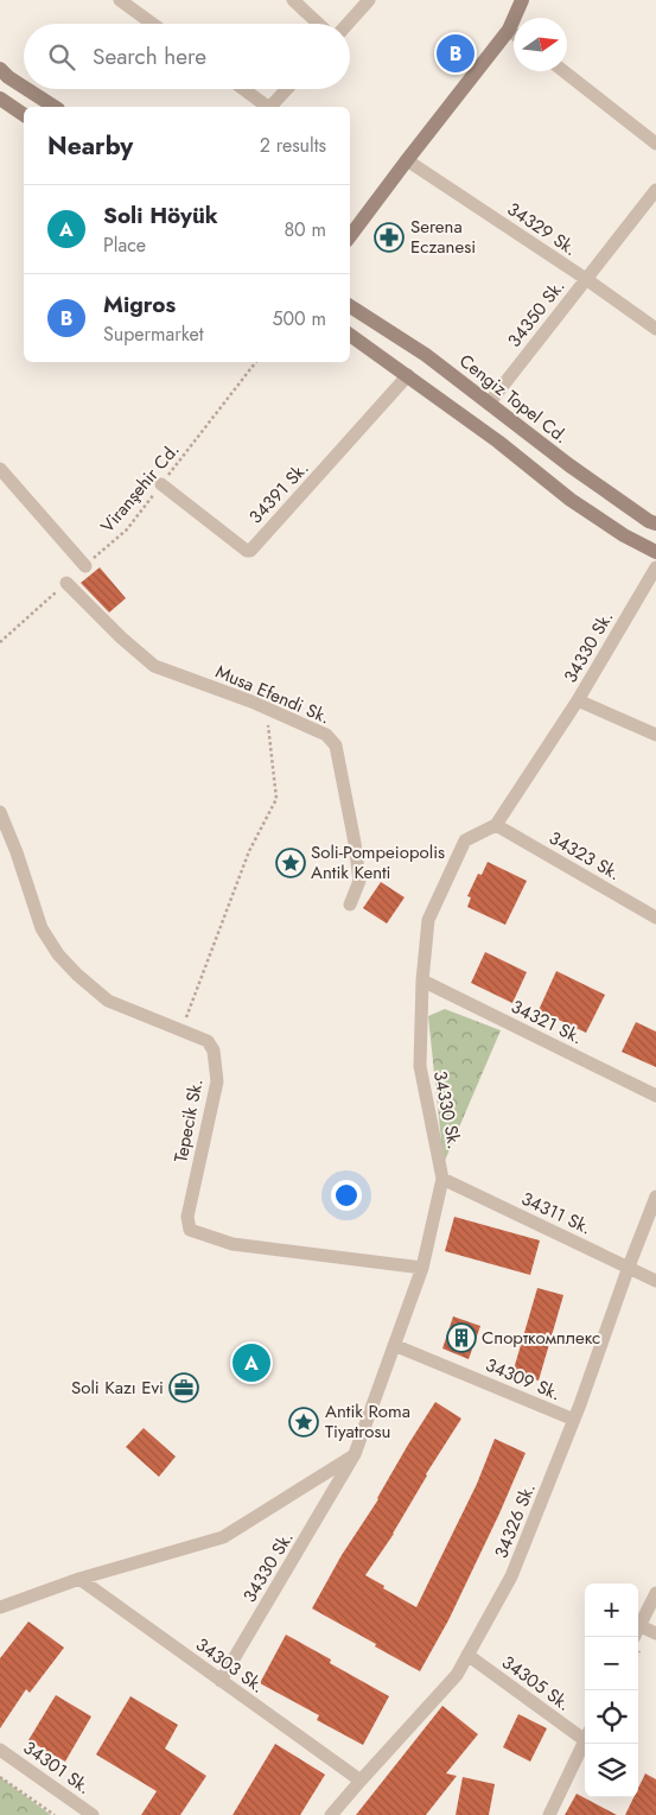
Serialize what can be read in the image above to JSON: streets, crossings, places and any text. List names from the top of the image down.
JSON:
{
  "streets": {
    "street": [
      "34329 Sk.",
      "34350 Sk.",
      "Cengiz Topel Cd.",
      "34391 Sk.",
      "34330 Sk.",
      "Musa Efendi Sk.",
      "34323 Sk.",
      "34321 Sk.",
      "Tepecik Sk.",
      "34311 Sk.",
      "34309 Sk.",
      "34326 Sk.",
      "34303 Sk.",
      "34305 Sk.",
      "34301 Sk."
    ],
    "path": ["Viranşehir Cd."]
  },
  "crossings": [
    ["34329 Sk.", "34350 Sk."],
    ["34350 Sk.", "Cengiz Topel Cd."],
    ["Viranşehir Cd.", "34391 Sk."],
    ["34330 Sk.", "34323 Sk."],
    ["34330 Sk.", "34321 Sk."],
    ["34330 Sk.", "Tepecik Sk."],
    ["34330 Sk.", "34311 Sk."],
    ["34330 Sk.", "34309 Sk."],
    ["34330 Sk.", "34303 Sk."],
    ["34311 Sk.", "34326 Sk."],
    ["34309 Sk.", "34326 Sk."],
    ["34326 Sk.", "34303 Sk."],
    ["34326 Sk.", "34305 Sk."]
  ],
  "places": {
    "pharmacy": ["Serena Eczanesi"],
    "place": ["Soli-Pompeiopolis Antik Kenti", "Antik Roma Tiyatrosu"],
    "building": ["Спорткомплекс"],
    "office": ["Soli Kazı Evi"]
  },
  "north": "right",
  "page": {
    "search": "Search here",
    "pins": ["B", "A"],
    "heading": ["Nearby", "2 results"],
    "list": [
      {
        "mark": "A",
        "name": "Soli Höyük",
        "note": "Place",
        "value": "80 m"
      },
      {
        "mark": "B",
        "name": "Migros",
        "note": "Supermarket",
        "value": "500 m"
      }
    ],
    "map_buttons": ["+", "−"]
  }
}
